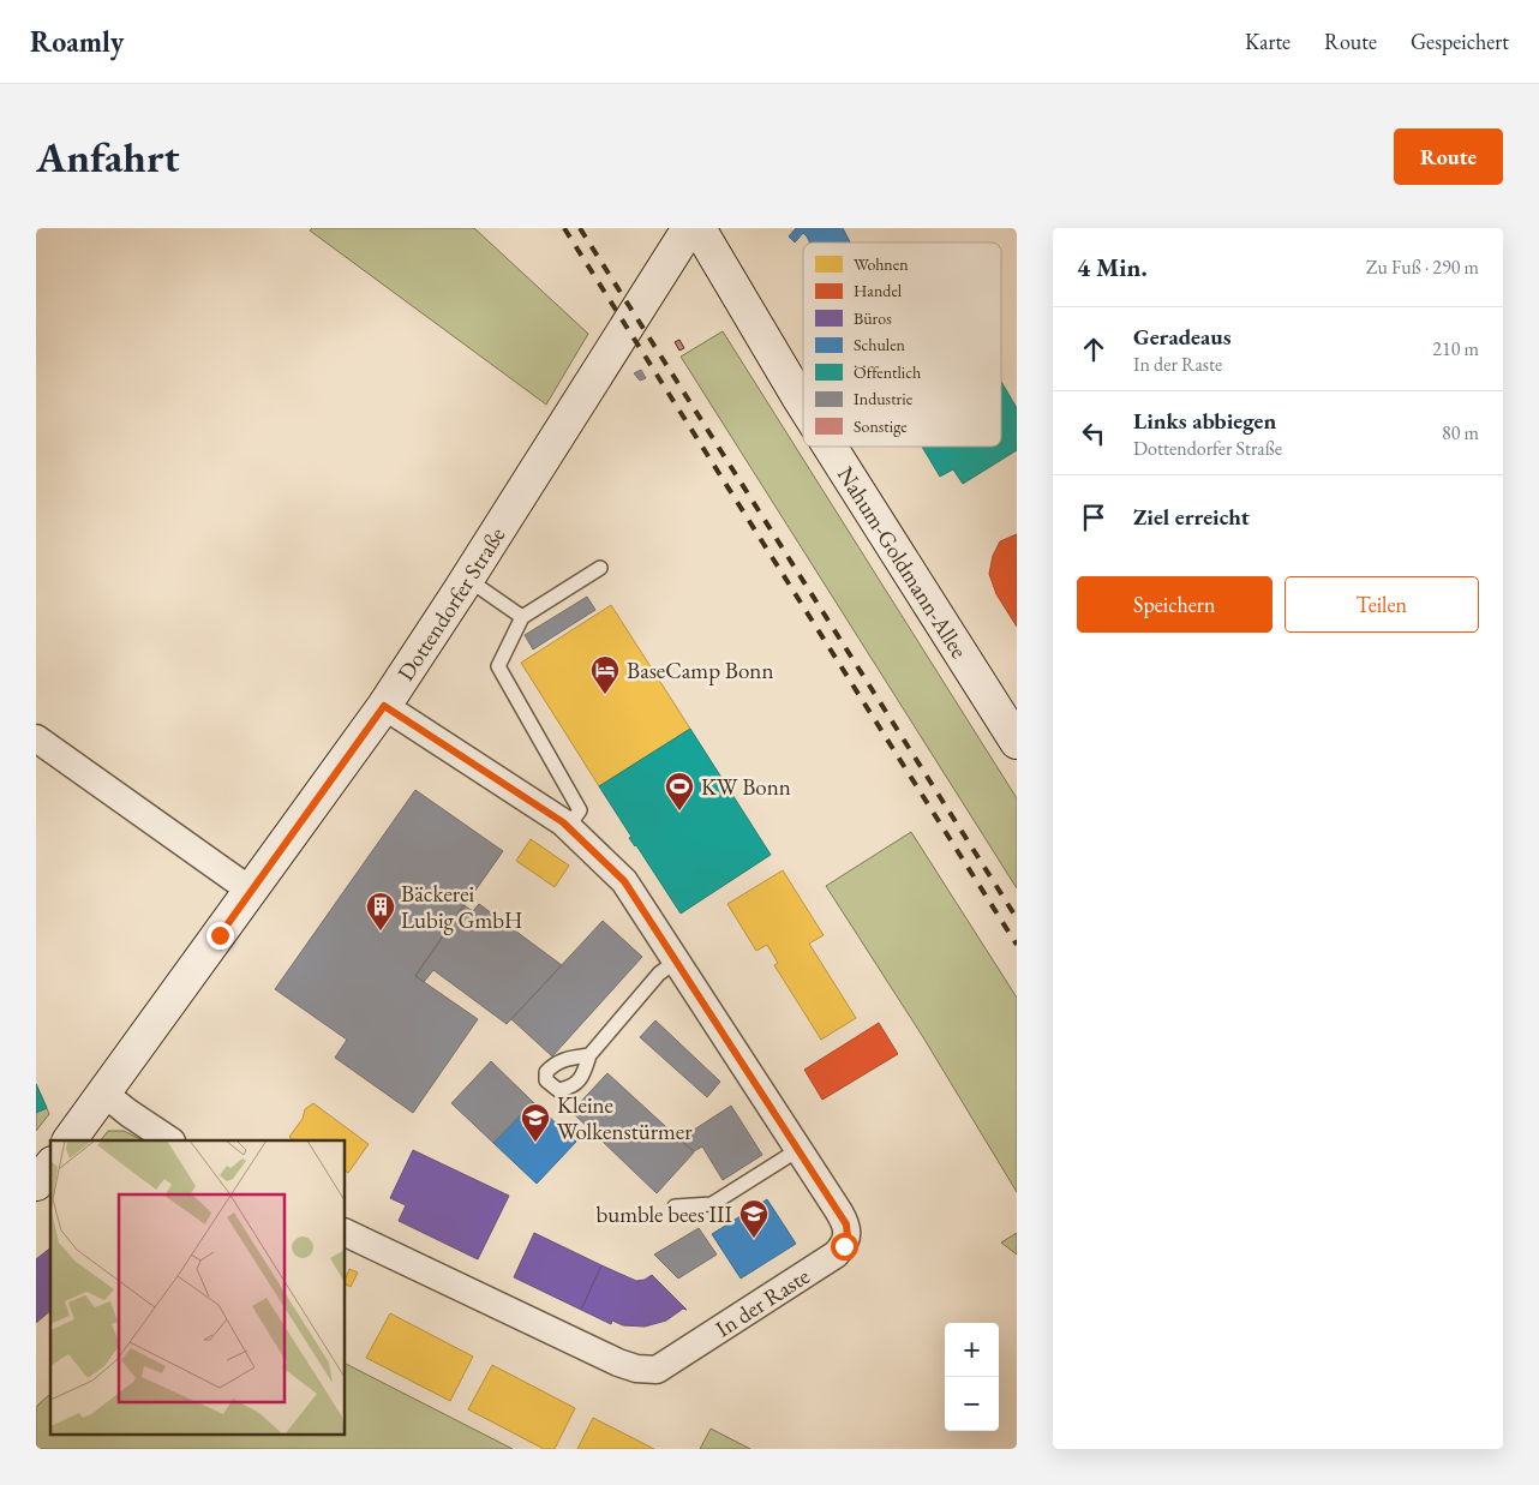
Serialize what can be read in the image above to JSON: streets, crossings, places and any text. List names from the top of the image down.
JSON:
{
  "streets": {
    "main road": ["Nahum-Goldmann-Allee", "Dottendorfer Straße"],
    "street": ["In der Raste"]
  },
  "crossings": [
    ["Dottendorfer Straße", "In der Raste"]
  ],
  "places": {
    "hotel": ["BaseCamp Bonn"],
    "sports": ["KW Bonn"],
    "building": ["Bäckerei Lubig GmbH"],
    "school or university": ["Kleine Wolkenstürmer", "bumble bees III"]
  },
  "legend": [
    "Wohnen",
    "Handel",
    "Büros",
    "Schulen",
    "Öffentlich",
    "Industrie",
    "Sonstige"
  ],
  "page": {
    "header": "Roamly",
    "nav": ["Karte", "Route", "Gespeichert"],
    "buttons": [
      "Route",
      ["Speichern", "Teilen"]
    ],
    "title": "Anfahrt",
    "heading": ["4 Min.", "Zu Fuß · 290 m"],
    "list": [
      ["Geradeaus", "In der Raste", "210 m"],
      ["Links abbiegen", "Dottendorfer Straße", "80 m"],
      "Ziel erreicht"
    ],
    "map_buttons": ["+", "−"]
  }
}
